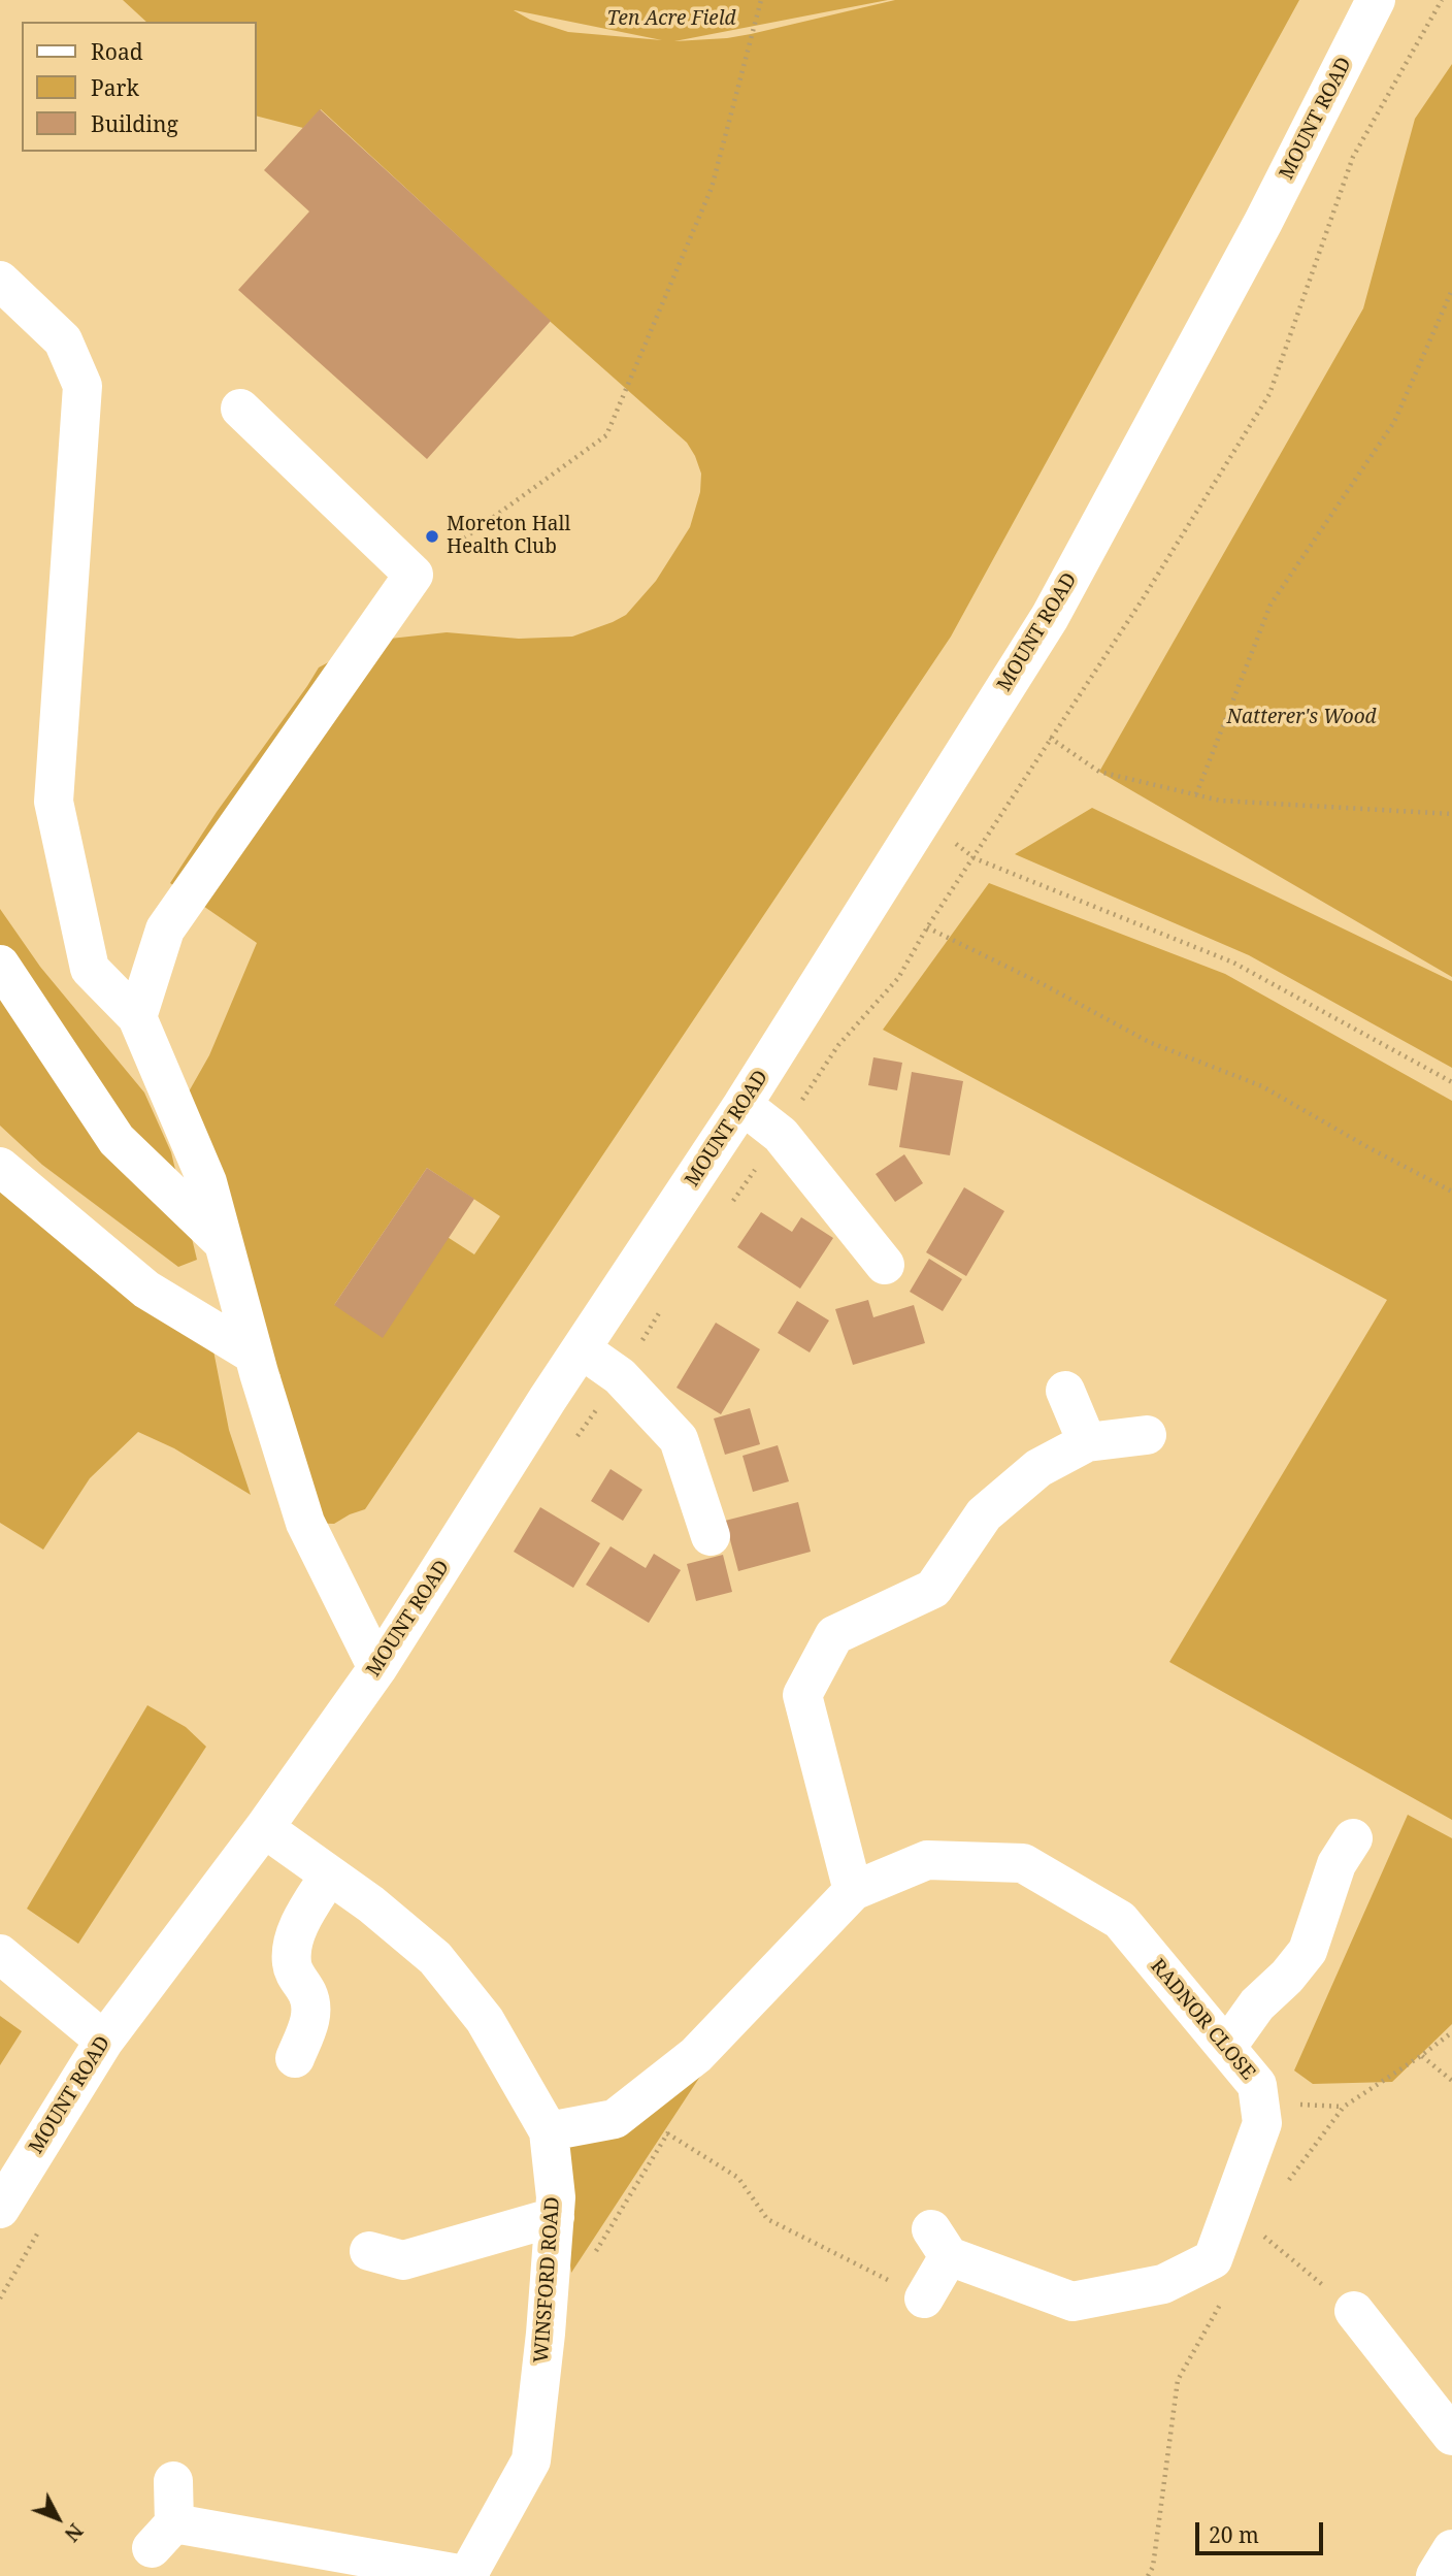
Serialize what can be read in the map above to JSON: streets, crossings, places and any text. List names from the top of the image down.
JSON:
{
  "streets": {
    "street": ["MOUNT ROAD", "RADNOR CLOSE", "WINSFORD ROAD"]
  },
  "crossings": [
    ["MOUNT ROAD", "WINSFORD ROAD"],
    ["RADNOR CLOSE", "WINSFORD ROAD"]
  ],
  "parks": ["Ten Acre Field", "Natterer's Wood"],
  "places": ["Moreton Hall Health Club"],
  "legend": ["Road", "Park", "Building"],
  "scale_bar": "20 m",
  "north": "bottom right"
}
